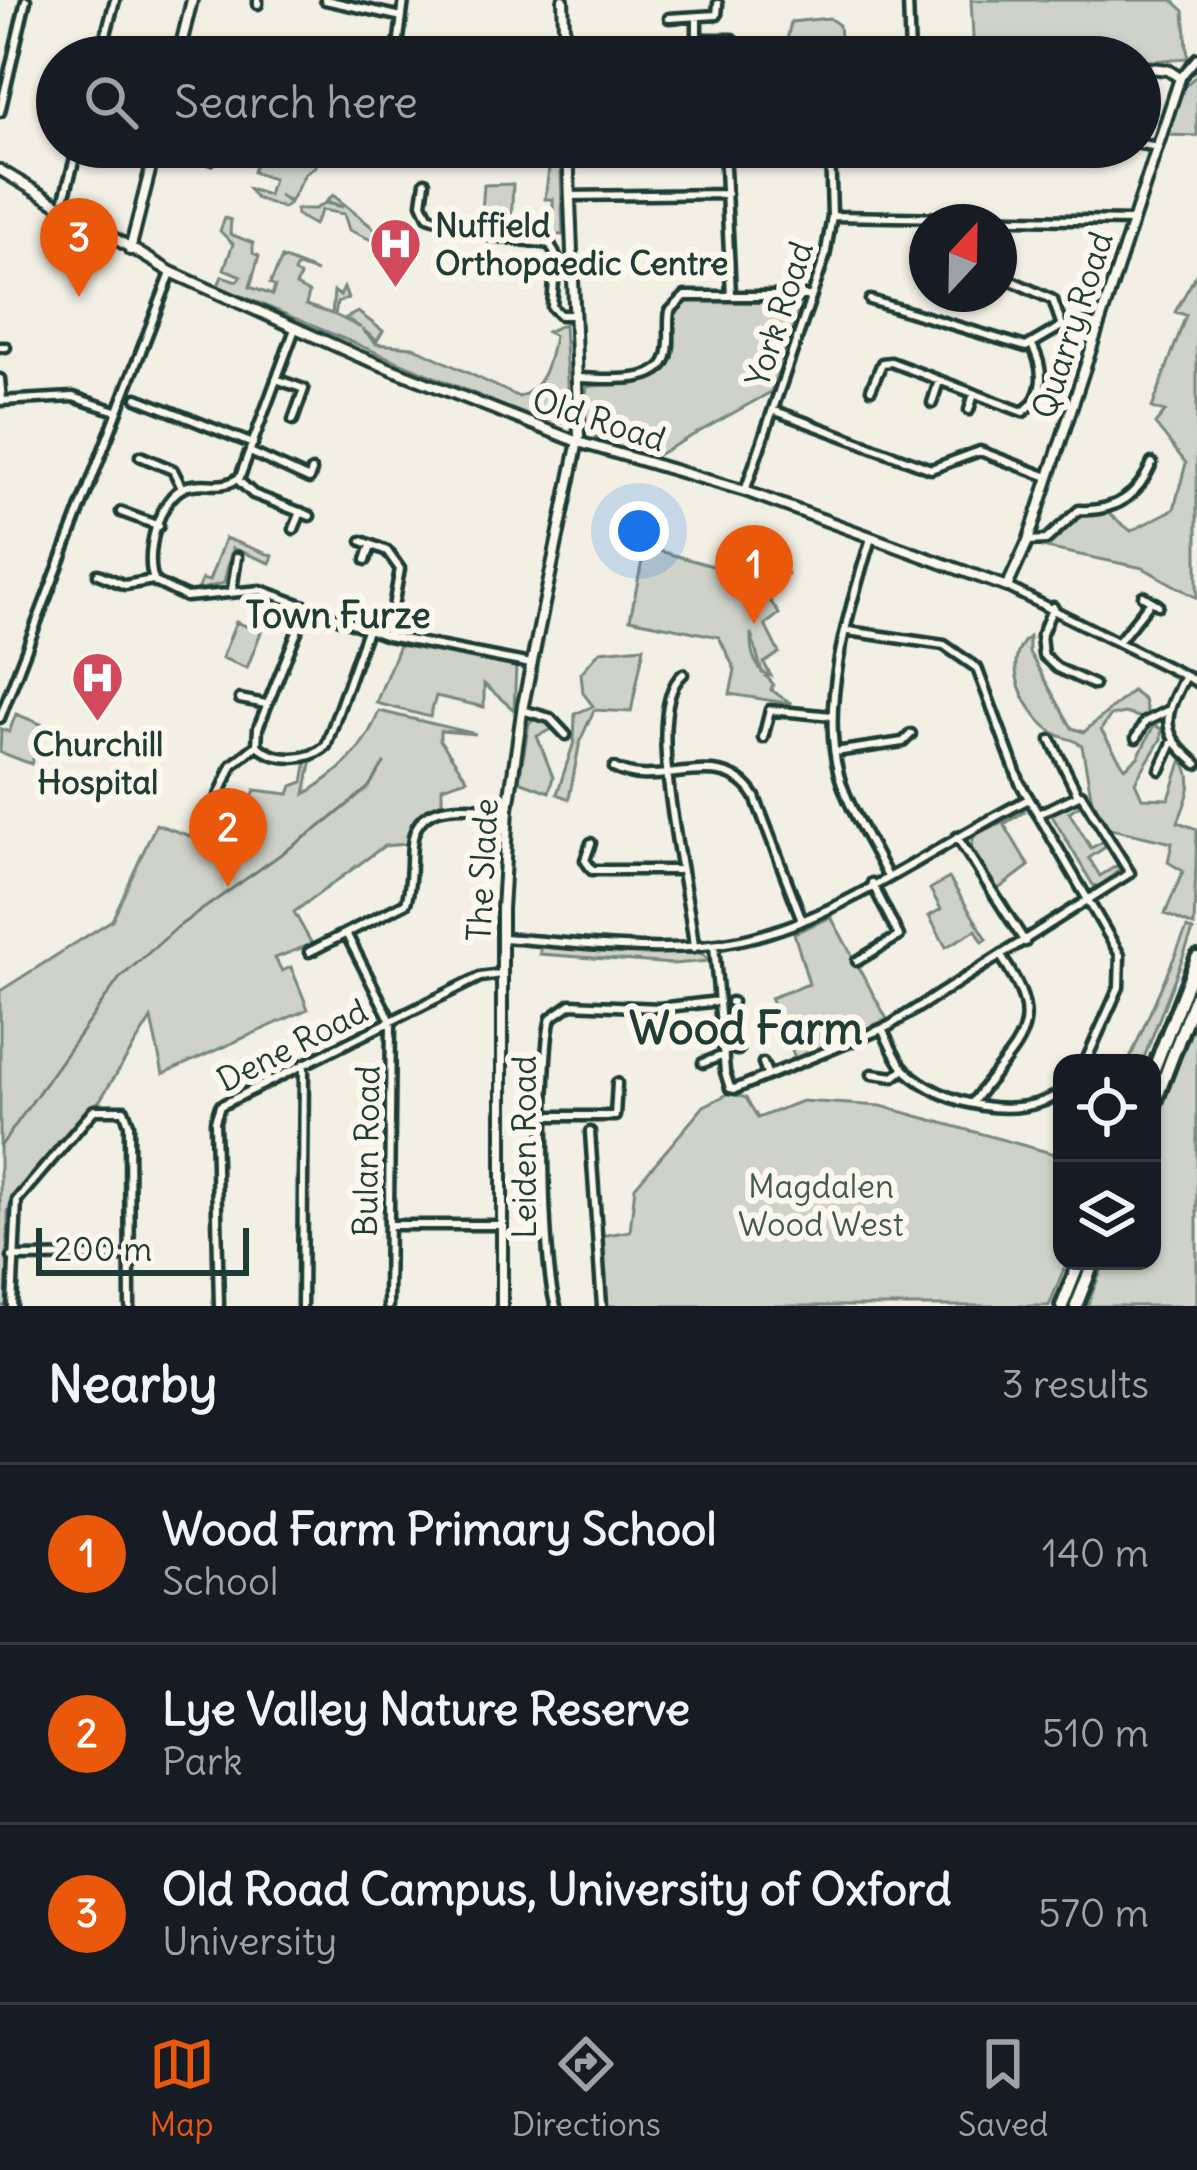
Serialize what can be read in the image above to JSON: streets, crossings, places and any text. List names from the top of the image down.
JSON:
{
  "streets": {
    "street": [
      "York Road",
      "Quarry Road",
      "Old Road",
      "The Slade",
      "Dene Road",
      "Leiden Road",
      "Bulan Road"
    ]
  },
  "crossings": [
    ["York Road", "Old Road"],
    ["Quarry Road", "Old Road"],
    ["Old Road", "The Slade"],
    ["The Slade", "Dene Road"],
    ["Dene Road", "Bulan Road"]
  ],
  "districts": ["Town Furze", "Wood Farm"],
  "parks": ["Magdalen Wood West"],
  "places": {
    "hospital": ["Nuffield Orthopaedic Centre", "Churchill Hospital"]
  },
  "scale_bar": "200 m",
  "north": "top",
  "page": {
    "search": "Search here",
    "pins": ["3", "1", "2"],
    "scale": "200 m",
    "heading": ["Nearby", "3 results"],
    "list": [
      {
        "mark": "1",
        "name": "Wood Farm Primary School",
        "note": "School",
        "value": "140 m"
      },
      {
        "mark": "2",
        "name": "Lye Valley Nature Reserve",
        "note": "Park",
        "value": "510 m"
      },
      {
        "mark": "3",
        "name": "Old Road Campus, University of Oxford",
        "note": "University",
        "value": "570 m"
      }
    ],
    "nav": ["Map", "Directions", "Saved"]
  }
}
